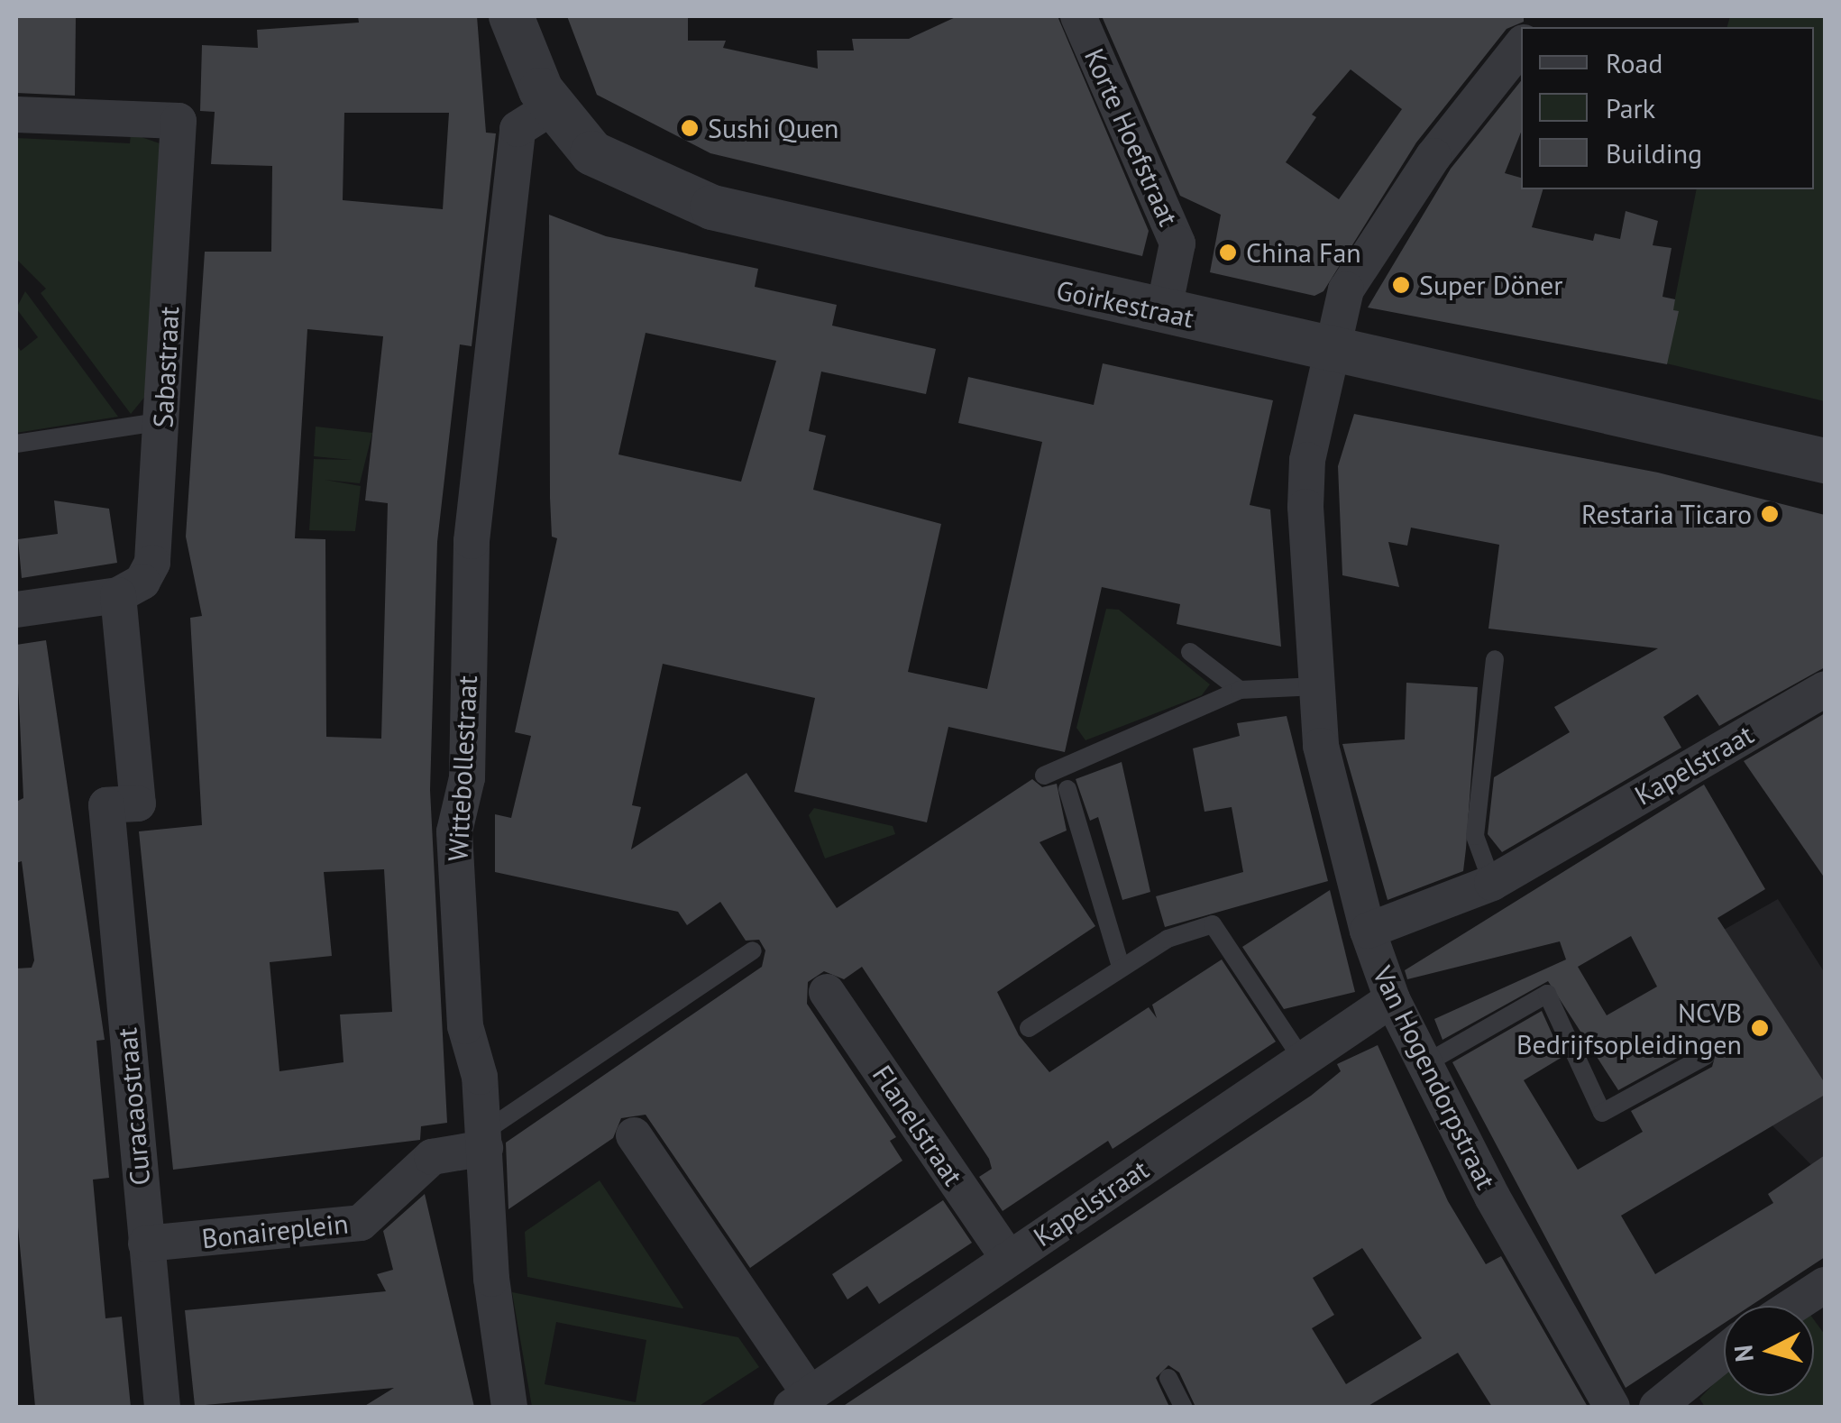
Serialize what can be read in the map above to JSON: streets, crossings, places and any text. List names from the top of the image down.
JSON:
{
  "streets": {
    "street": [
      "Korte Hoefstraat",
      "Goirkestraat",
      "Sabastraat",
      "Kapelstraat",
      "Wittebollestraat",
      "Van Hogendorpstraat",
      "Curacaostraat",
      "Flanelstraat",
      "Bonaireplein"
    ]
  },
  "crossings": [
    ["Korte Hoefstraat", "Goirkestraat"],
    ["Goirkestraat", "Wittebollestraat"],
    ["Goirkestraat", "Van Hogendorpstraat"],
    ["Sabastraat", "Curacaostraat"],
    ["Kapelstraat", "Van Hogendorpstraat"],
    ["Kapelstraat", "Flanelstraat"],
    ["Wittebollestraat", "Bonaireplein"],
    ["Curacaostraat", "Bonaireplein"]
  ],
  "places": [
    "Sushi Quen",
    "China Fan",
    "Super Döner",
    "Restaria Ticaro",
    "NCVB Bedrijfsopleidingen"
  ],
  "legend": ["Road", "Park", "Building"],
  "north": "left"
}
